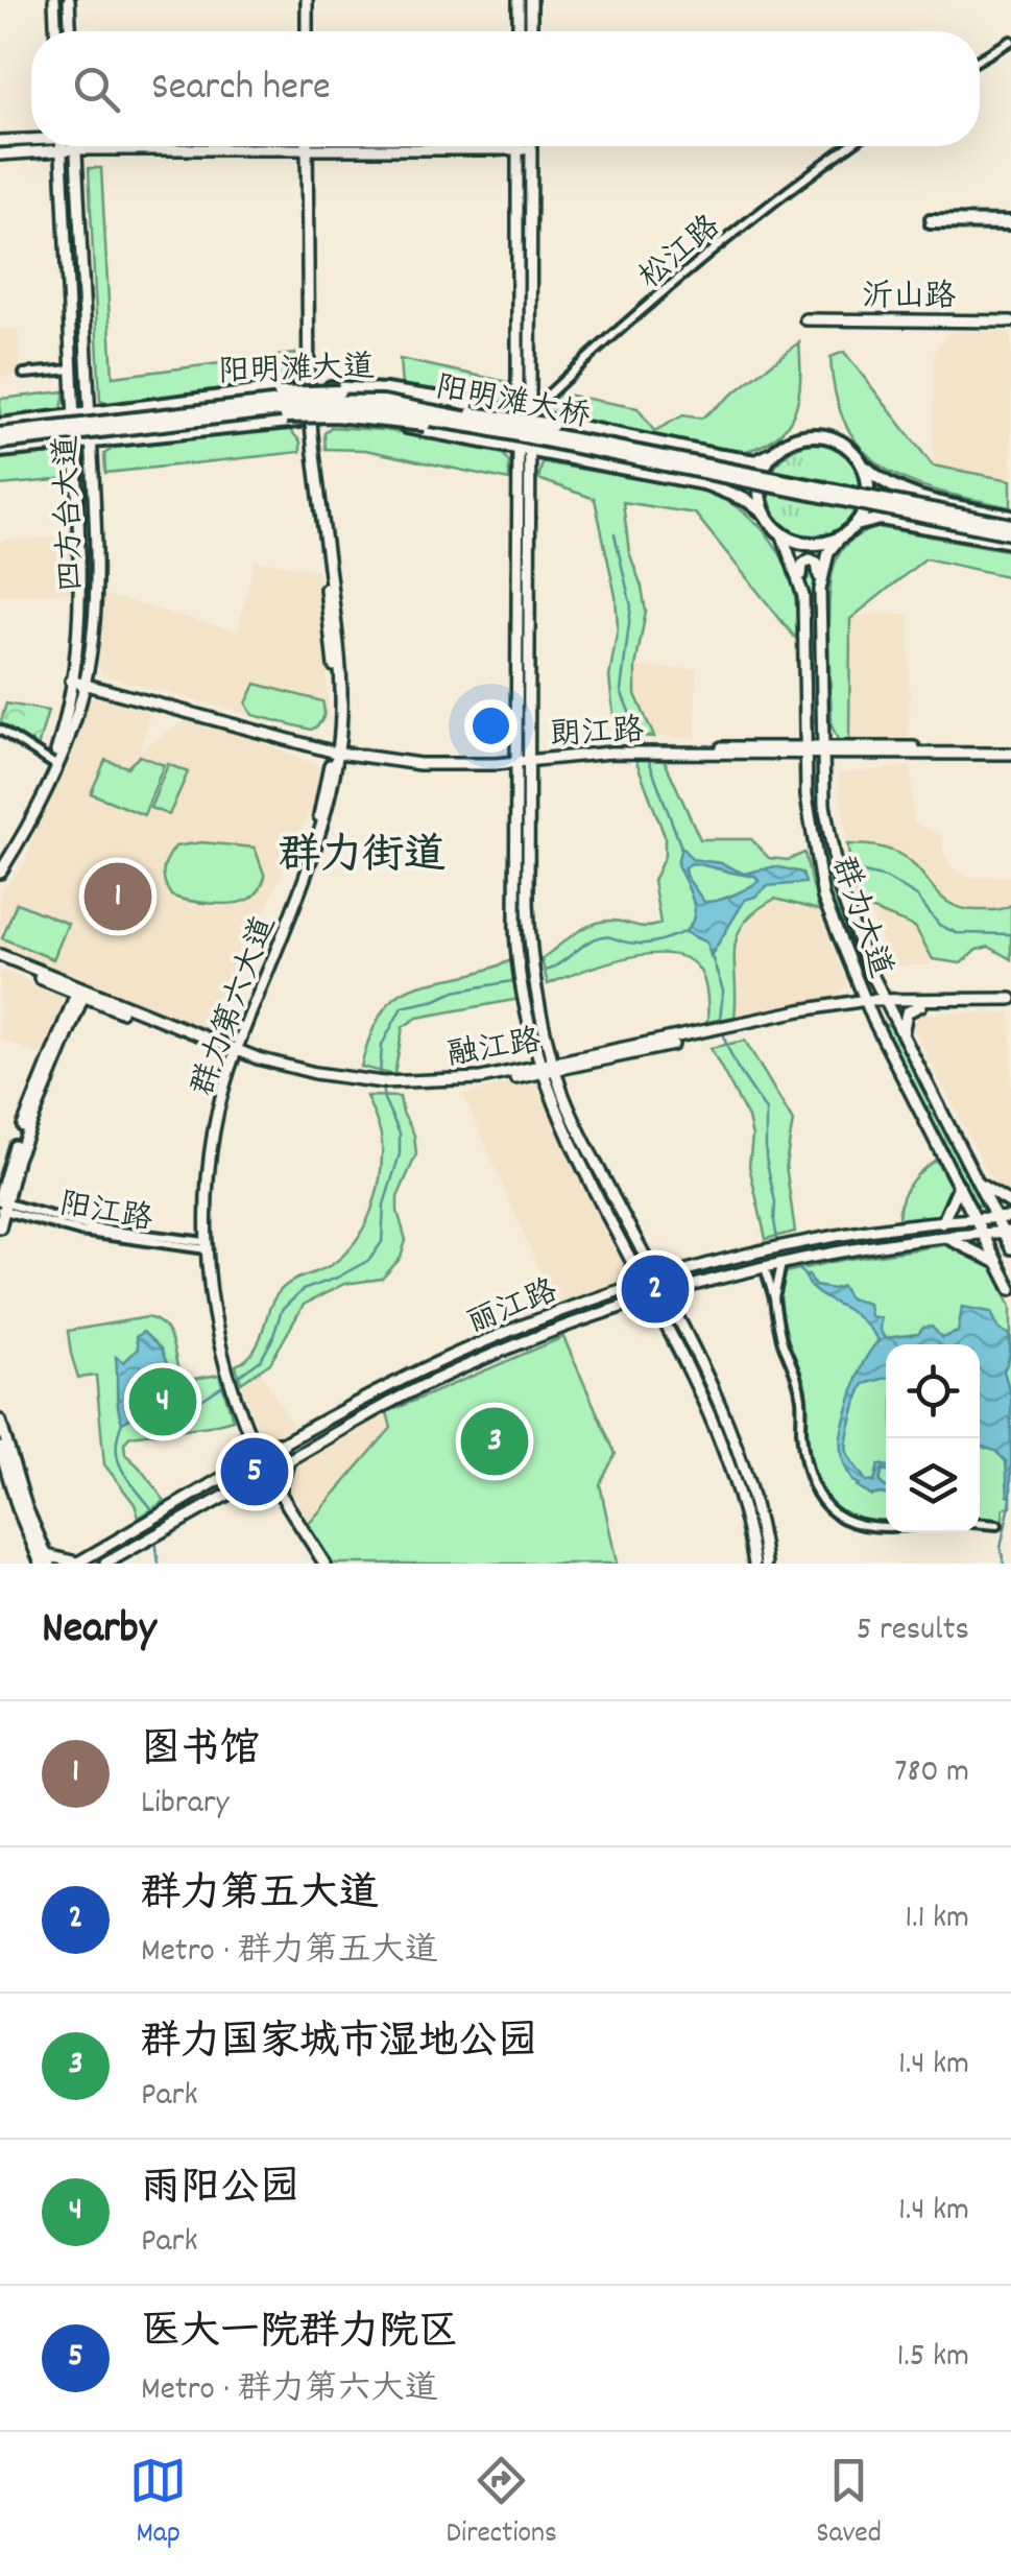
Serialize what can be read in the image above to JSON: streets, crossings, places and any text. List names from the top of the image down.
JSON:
{
  "streets": {
    "highway": ["阳明滩大道", "阳明滩大桥"],
    "main road": [
      "沂山路",
      "四方台大道",
      "朗江路",
      "群力大道",
      "群力第六大道",
      "融江路",
      "丽江路"
    ],
    "street": ["松江路", "阳江路"]
  },
  "crossings": [
    ["松江路", "阳明滩大道"],
    ["阳明滩大道", "四方台大道"],
    ["阳明滩大道", "群力第六大道"],
    ["四方台大道", "朗江路"],
    ["朗江路", "群力大道"],
    ["朗江路", "群力第六大道"],
    ["群力大道", "融江路"],
    ["群力大道", "丽江路"],
    ["群力第六大道", "融江路"],
    ["群力第六大道", "阳江路"],
    ["群力第六大道", "丽江路"]
  ],
  "districts": ["群力街道"],
  "page": {
    "search": "Search here",
    "pins": [
      "1",
      "2",
      "4",
      "3",
      "5"
    ],
    "heading": ["Nearby", "5 results"],
    "list": [
      {
        "mark": "1",
        "name": "图书馆",
        "note": "Library",
        "value": "780 m"
      },
      {
        "mark": "2",
        "name": "群力第五大道",
        "note": "Metro · 群力第五大道",
        "value": "1.1 km"
      },
      {
        "mark": "3",
        "name": "群力国家城市湿地公园",
        "note": "Park",
        "value": "1.4 km"
      },
      {
        "mark": "4",
        "name": "雨阳公园",
        "note": "Park",
        "value": "1.4 km"
      },
      {
        "mark": "5",
        "name": "医大一院群力院区",
        "note": "Metro · 群力第六大道",
        "value": "1.5 km"
      }
    ],
    "nav": ["Map", "Directions", "Saved"]
  }
}
